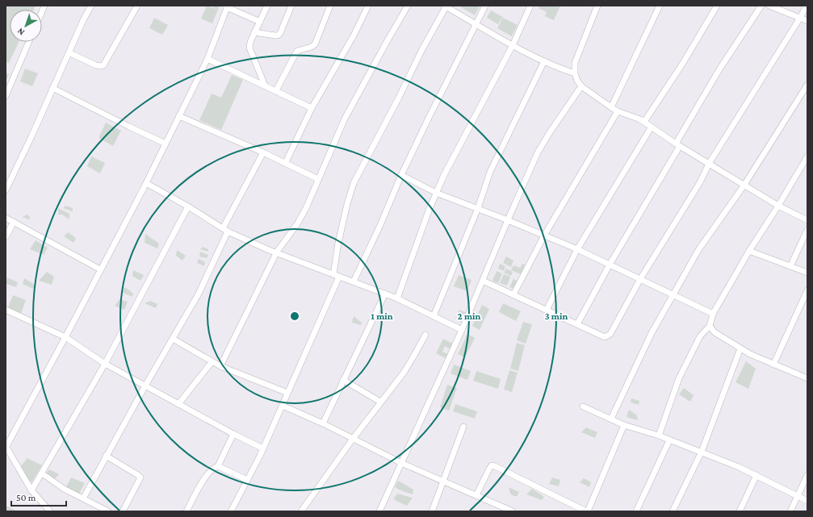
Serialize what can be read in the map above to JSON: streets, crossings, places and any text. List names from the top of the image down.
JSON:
{
  "scale_bar": "50 m",
  "north": "bottom left",
  "rings": ["1 min", "2 min", "3 min"]
}
